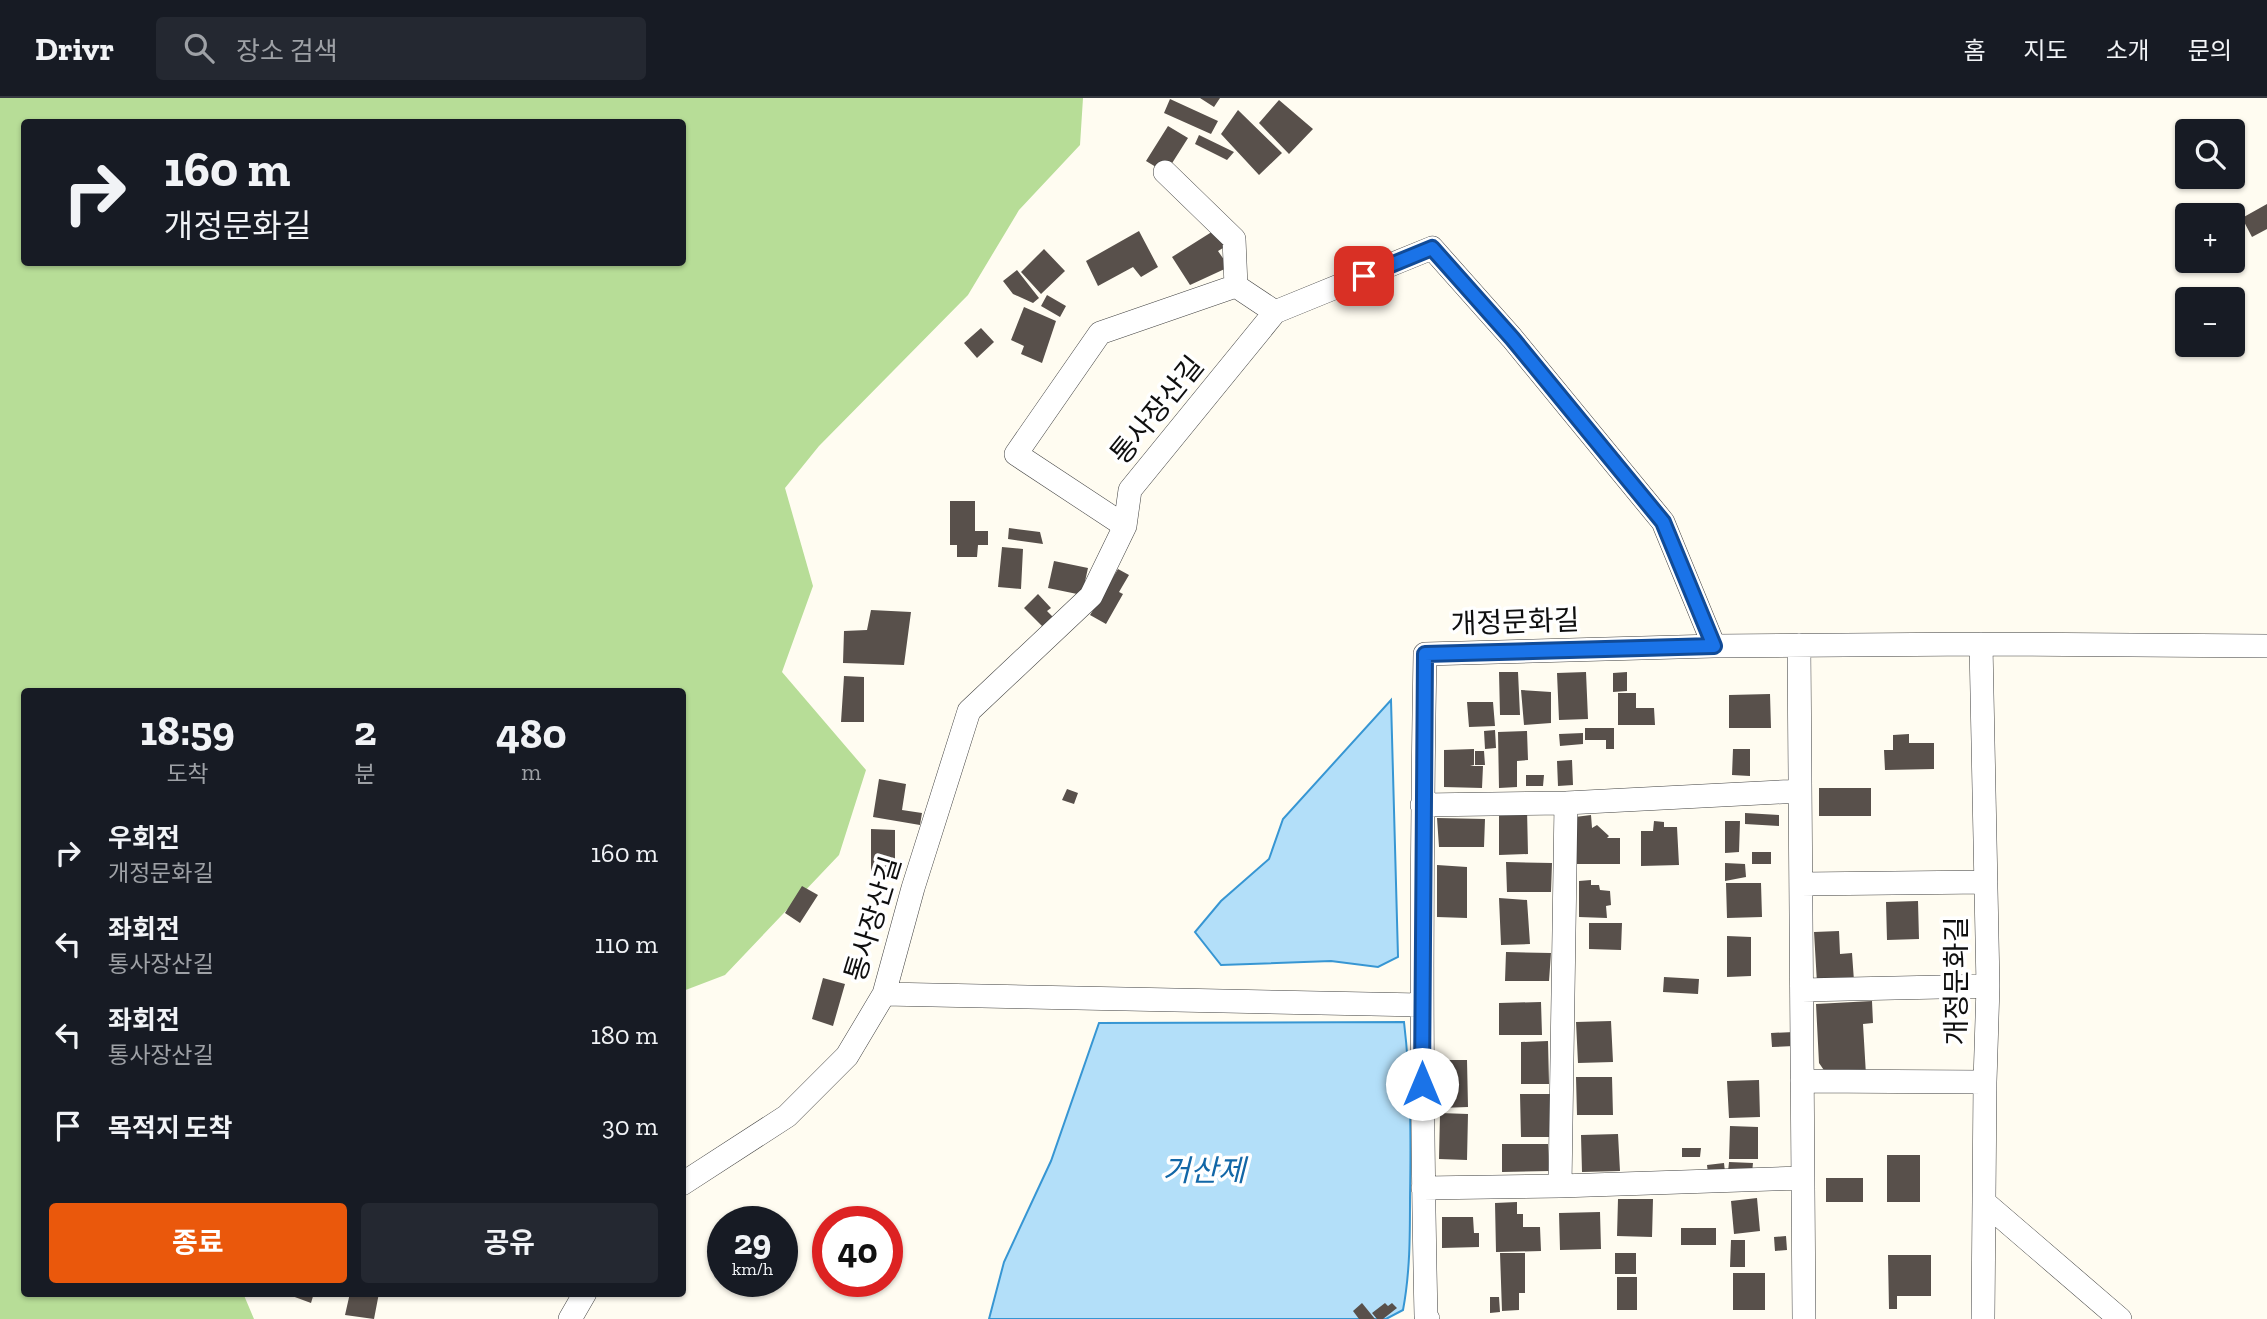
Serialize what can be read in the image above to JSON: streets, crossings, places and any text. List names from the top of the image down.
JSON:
{
  "streets": {
    "street": ["통사장산길", "개정문화길"]
  },
  "crossings": [
    ["통사장산길", "개정문화길"]
  ],
  "water": ["거산제"],
  "page": {
    "header": "Drivr",
    "search": "장소 검색",
    "nav": [
      "홈",
      "지도",
      "소개",
      "문의"
    ],
    "map_buttons": ["+", "−"],
    "turn": ["160 m", "개정문화길"],
    "eta": [
      "18:59",
      "도착",
      "2",
      "분",
      "480",
      "m"
    ],
    "list": [
      {
        "name": "우회전",
        "note": "개정문화길",
        "value": "160 m"
      },
      {
        "name": "좌회전",
        "note": "통사장산길",
        "value": "110 m"
      },
      {
        "name": "좌회전",
        "note": "통사장산길",
        "value": "180 m"
      },
      {
        "name": "목적지 도착",
        "value": "30 m"
      }
    ],
    "buttons": ["종료", "공유"],
    "speed": "29 km/h",
    "limit": "40"
  }
}
